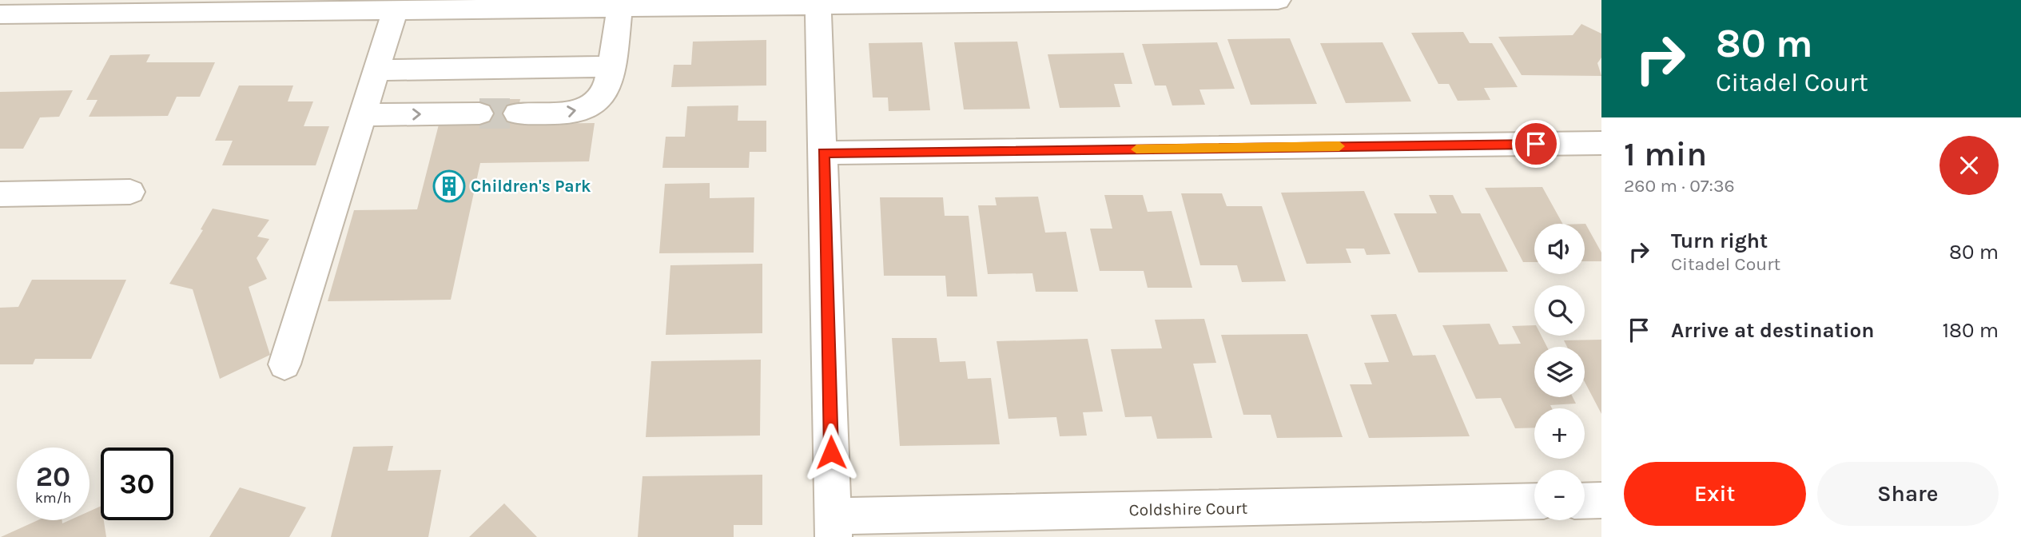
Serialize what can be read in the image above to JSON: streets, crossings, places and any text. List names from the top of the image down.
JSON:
{
  "streets": {
    "street": ["Coldshire Court"]
  },
  "places": {
    "building": ["Children's Park"]
  },
  "page": {
    "turn": ["80 m", "Citadel Court"],
    "heading": ["1 min", "260 m · 07:36"],
    "list": [
      {
        "name": "Turn right",
        "note": "Citadel Court",
        "value": "80 m"
      },
      {
        "name": "Arrive at destination",
        "value": "180 m"
      }
    ],
    "map_buttons": ["+", "−"],
    "speed": "20 km/h",
    "limit": "30",
    "buttons": ["Exit", "Share"]
  }
}
